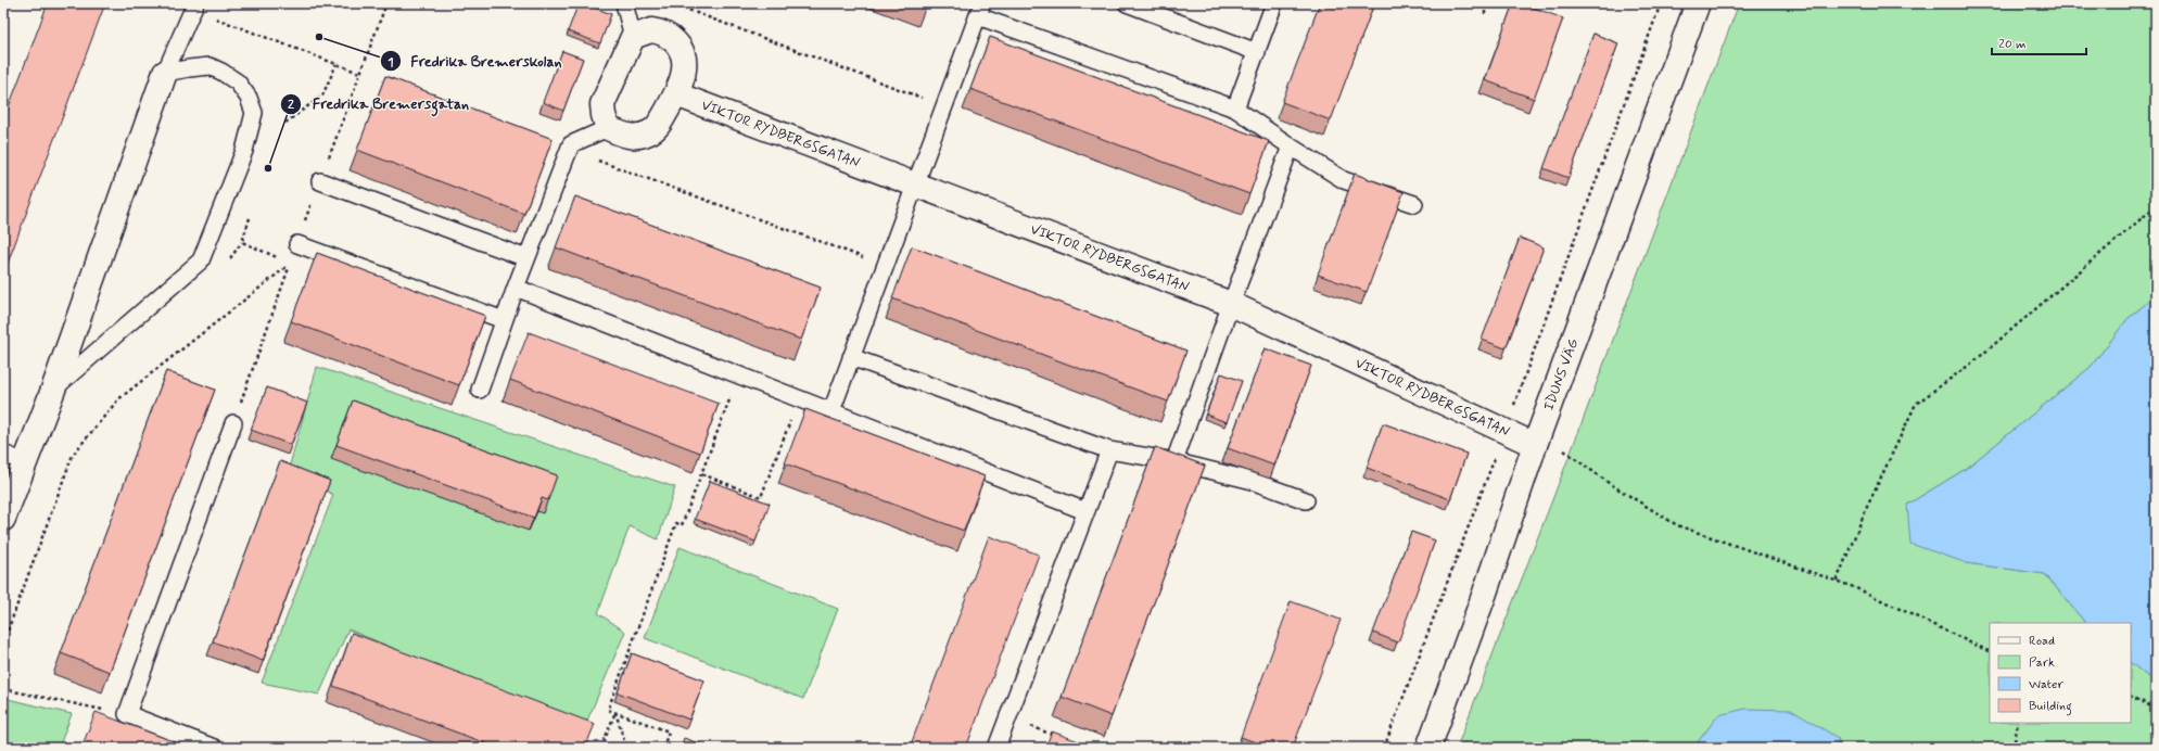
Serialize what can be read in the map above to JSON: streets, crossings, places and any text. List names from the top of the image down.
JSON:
{
  "streets": {
    "street": ["VIKTOR RYDBERGSGATAN", "IDUNS VÄG"]
  },
  "crossings": [
    ["VIKTOR RYDBERGSGATAN", "IDUNS VÄG"]
  ],
  "places": ["Fredrika Bremerskolan", "Fredrika Bremersgatan"],
  "legend": [
    "Road",
    "Park",
    "Water",
    "Building"
  ],
  "scale_bar": "20 m"
}
